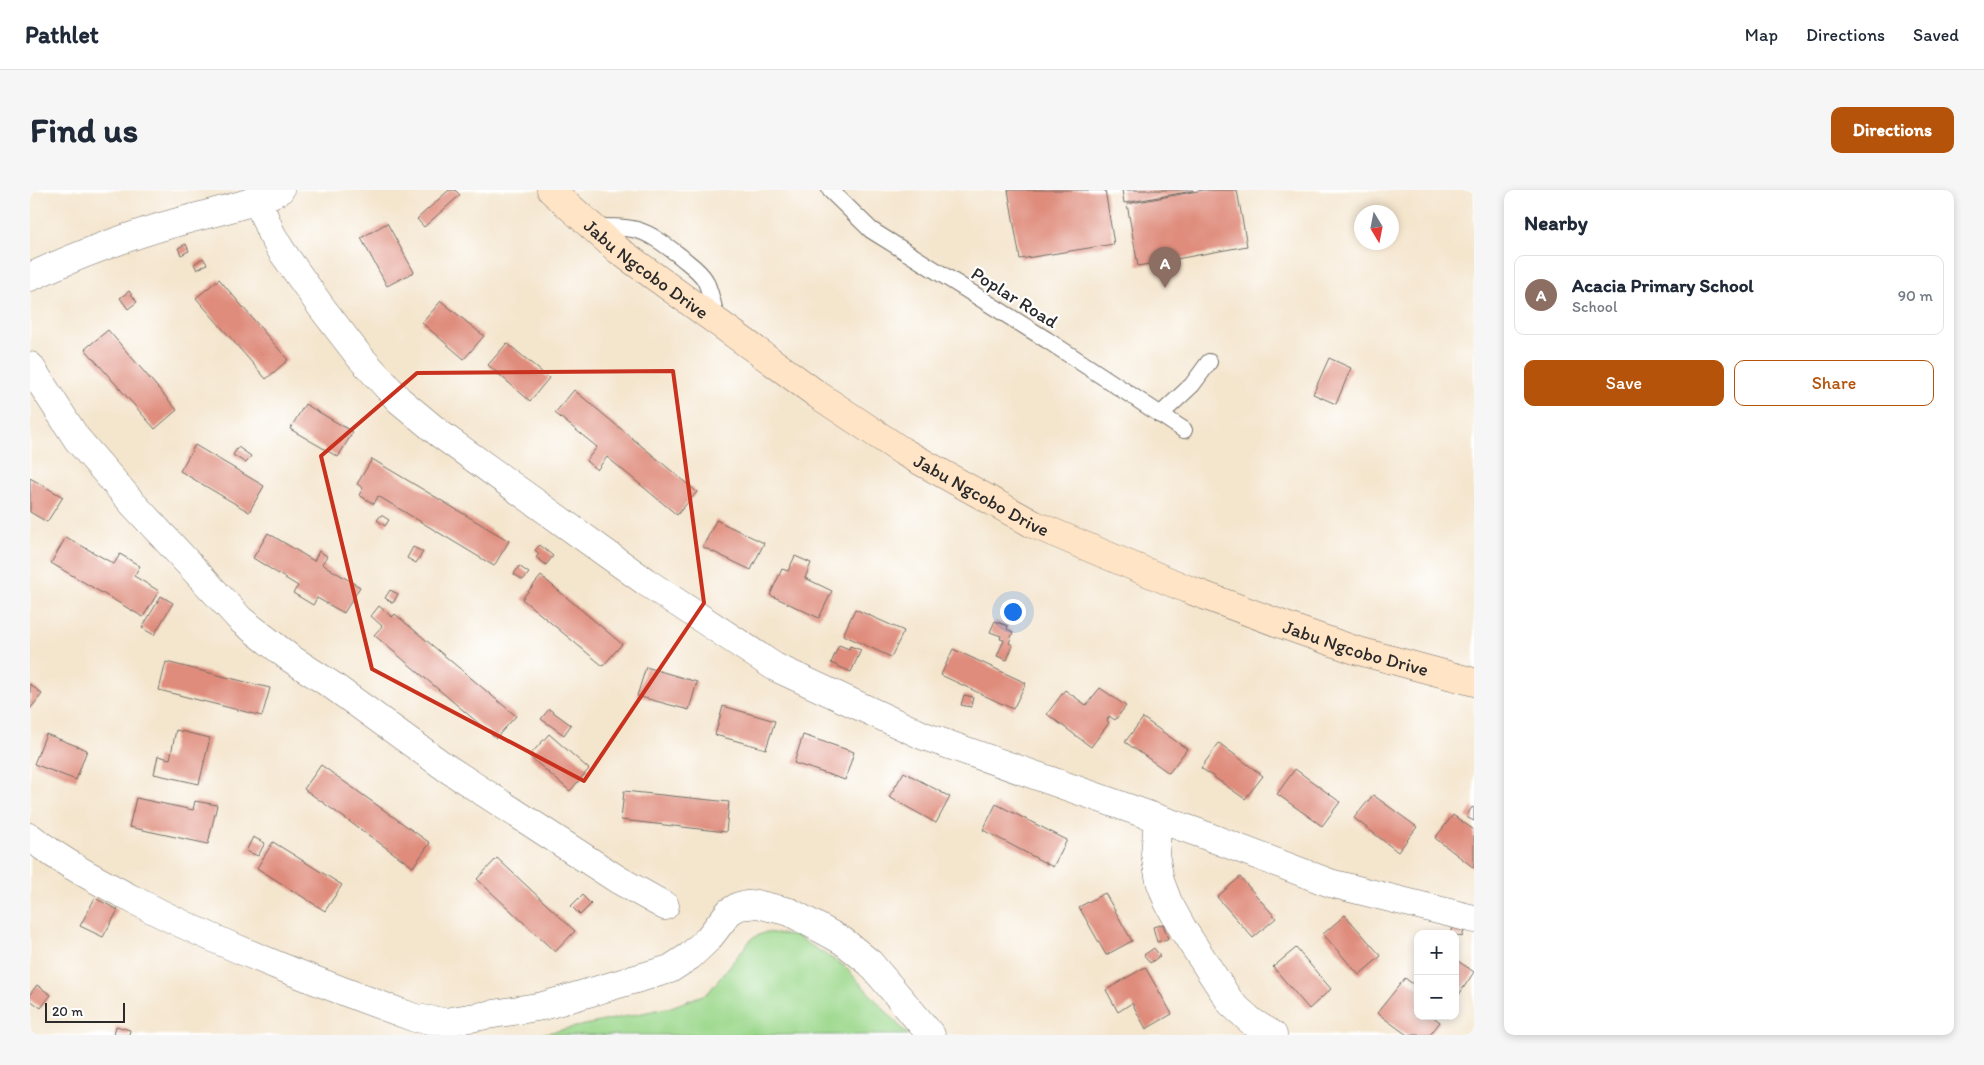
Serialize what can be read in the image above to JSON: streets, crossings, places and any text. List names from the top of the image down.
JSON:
{
  "streets": {
    "main road": ["Jabu Ngcobo Drive"],
    "lane": ["Poplar Road"]
  },
  "scale_bar": "20 m",
  "north": "bottom",
  "page": {
    "header": "Pathlet",
    "nav": ["Map", "Directions", "Saved"],
    "buttons": [
      "Directions",
      ["Save", "Share"]
    ],
    "title": "Find us",
    "heading": "Nearby",
    "pins": "A",
    "list": [
      {
        "mark": "A",
        "name": "Acacia Primary School",
        "note": "School",
        "value": "90 m"
      }
    ],
    "map_buttons": ["+", "−"],
    "scale": "20 m"
  }
}
